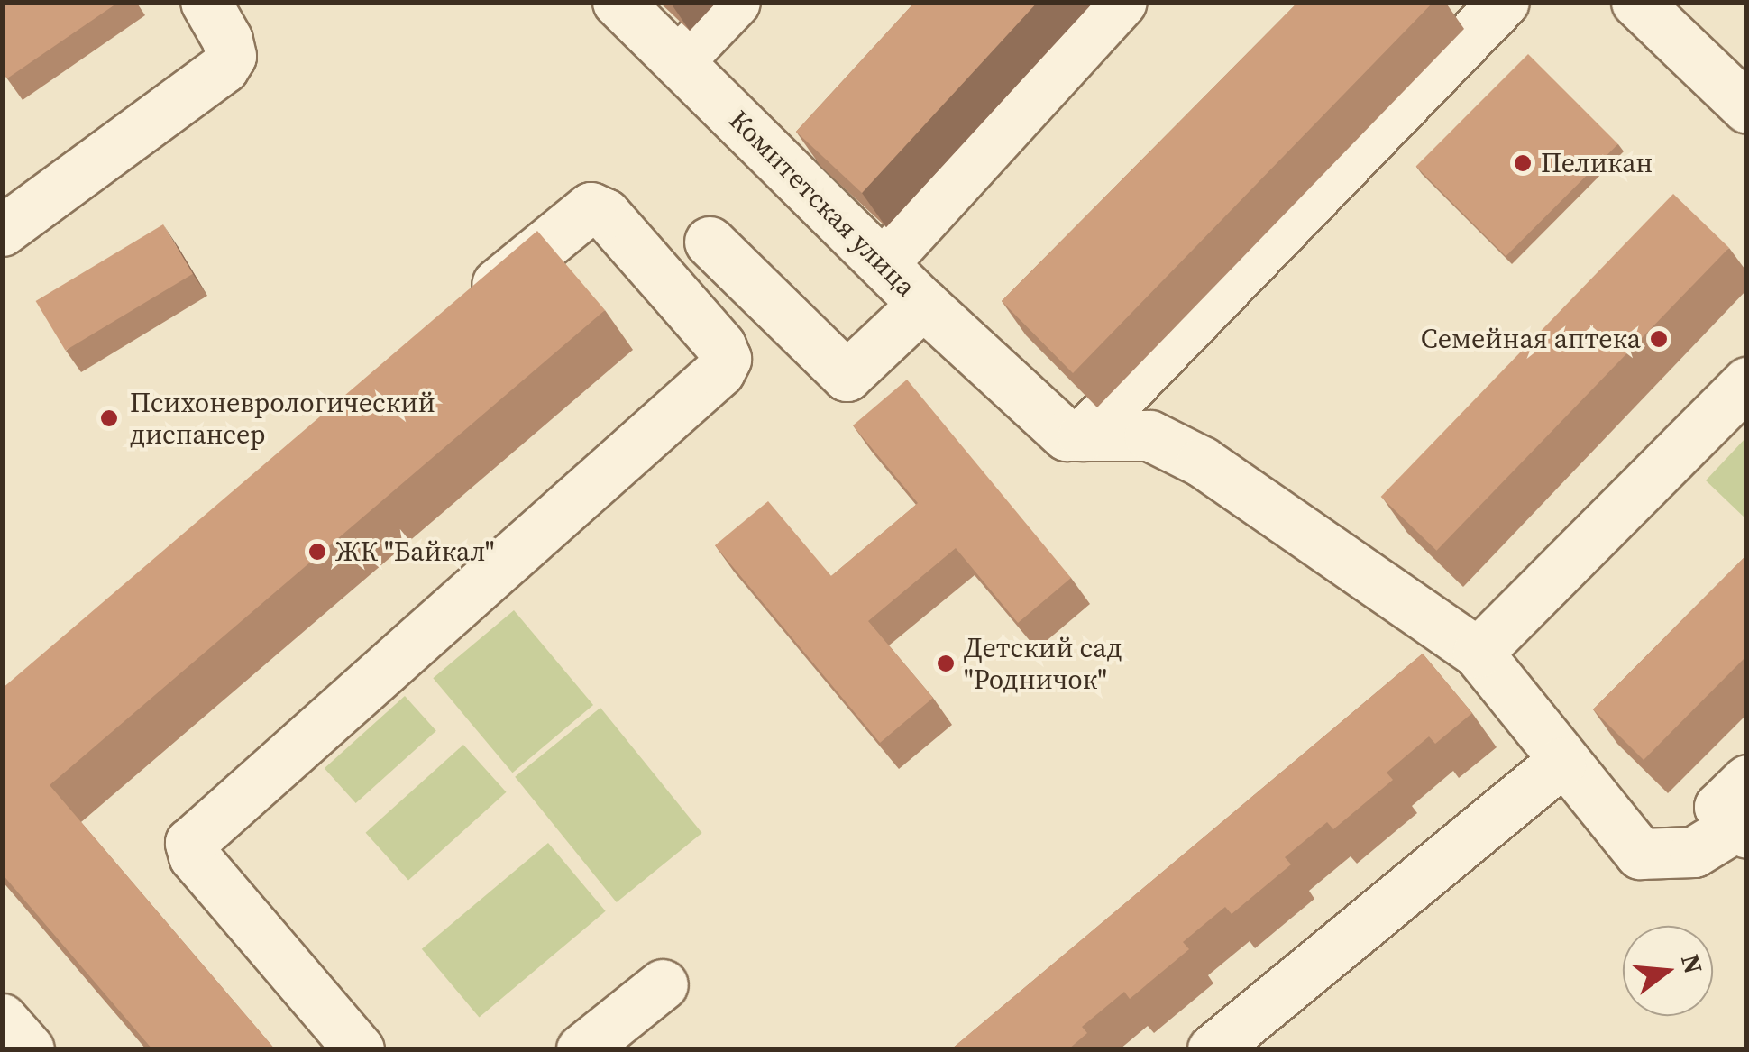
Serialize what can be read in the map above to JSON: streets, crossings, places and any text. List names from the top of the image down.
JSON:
{
  "streets": {
    "street": ["Комитетская улица"]
  },
  "places": [
    "Пеликан",
    "Семейная аптека",
    "Психоневрологический диспансер",
    "ЖК \"Байкал\"",
    "Детский сад \"Родничок\""
  ],
  "north": "right"
}
